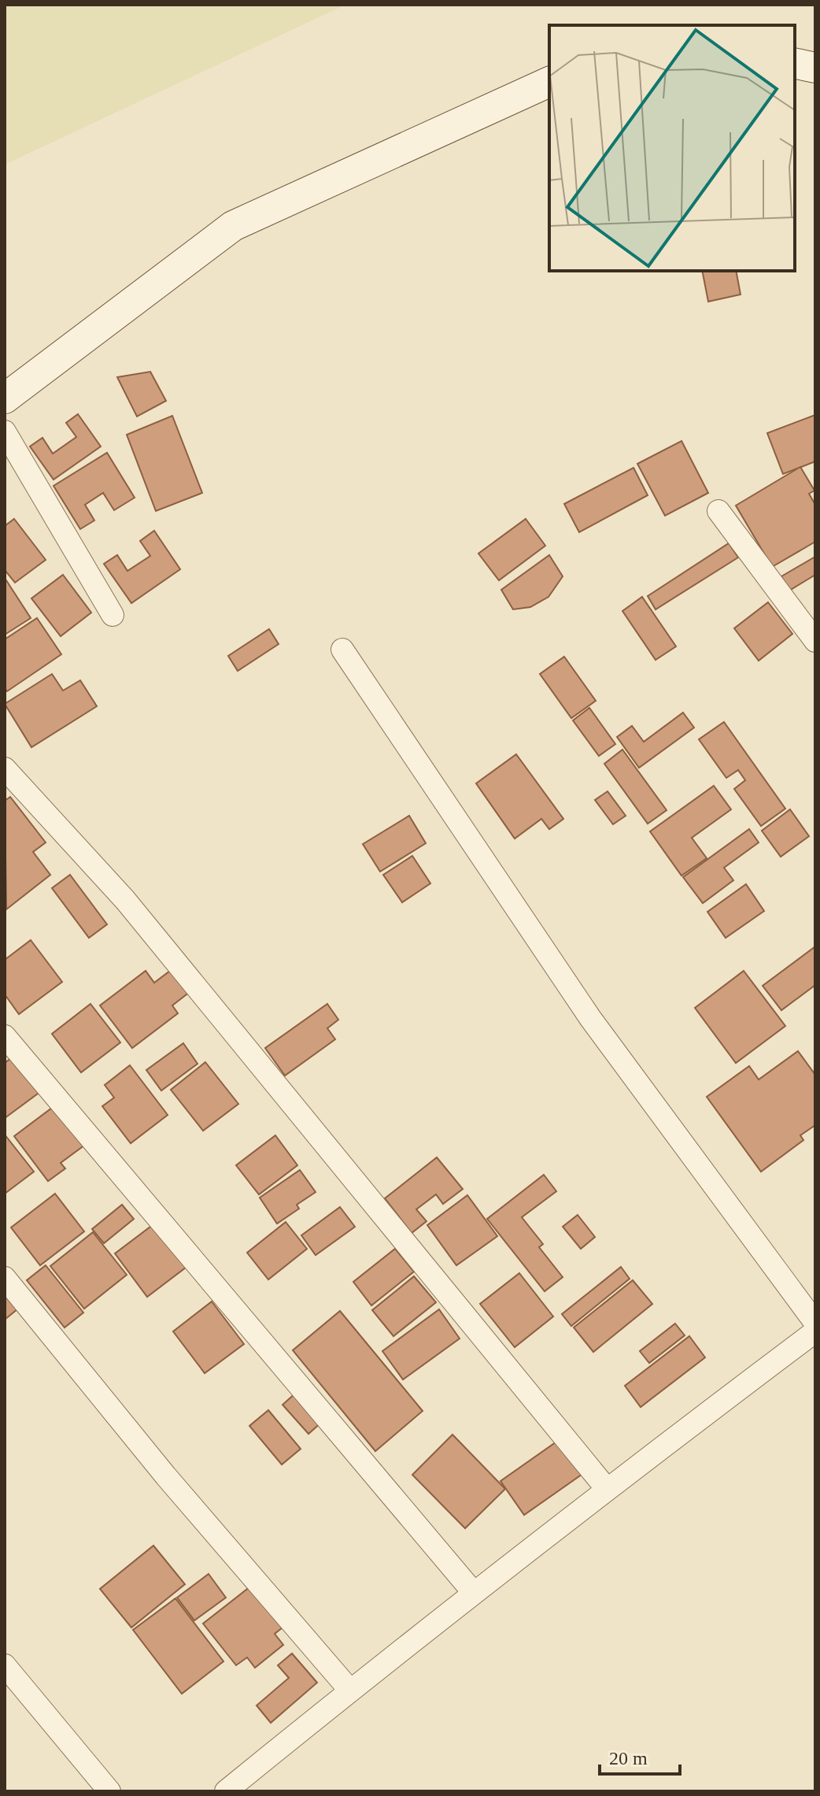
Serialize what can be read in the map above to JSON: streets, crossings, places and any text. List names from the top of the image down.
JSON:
{
  "scale_bar": "20 m"
}
